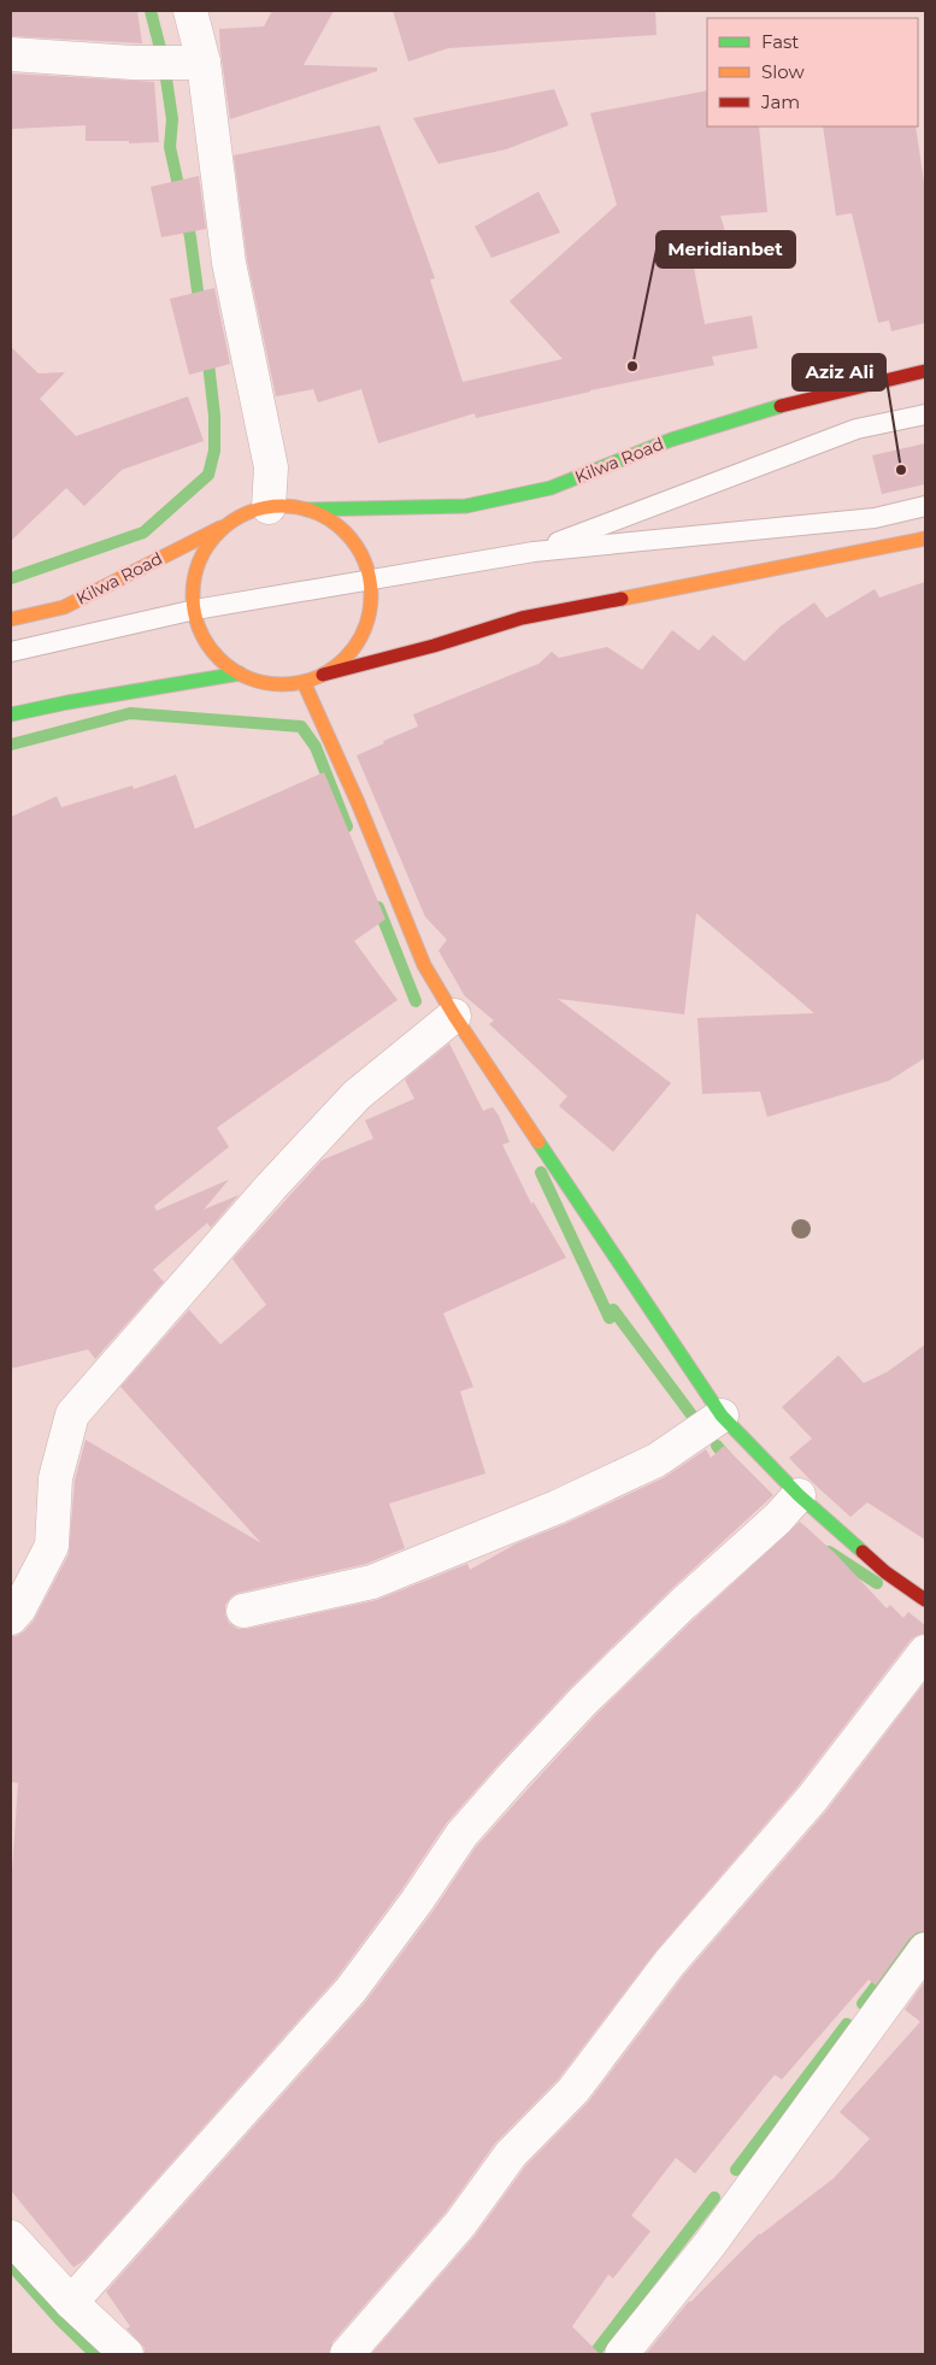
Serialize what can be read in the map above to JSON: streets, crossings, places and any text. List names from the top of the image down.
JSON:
{
  "streets": {
    "main road": ["Kilwa Road"]
  },
  "places": ["Meridianbet", "Aziz Ali"],
  "legend": ["Fast", "Slow", "Jam"]
}
